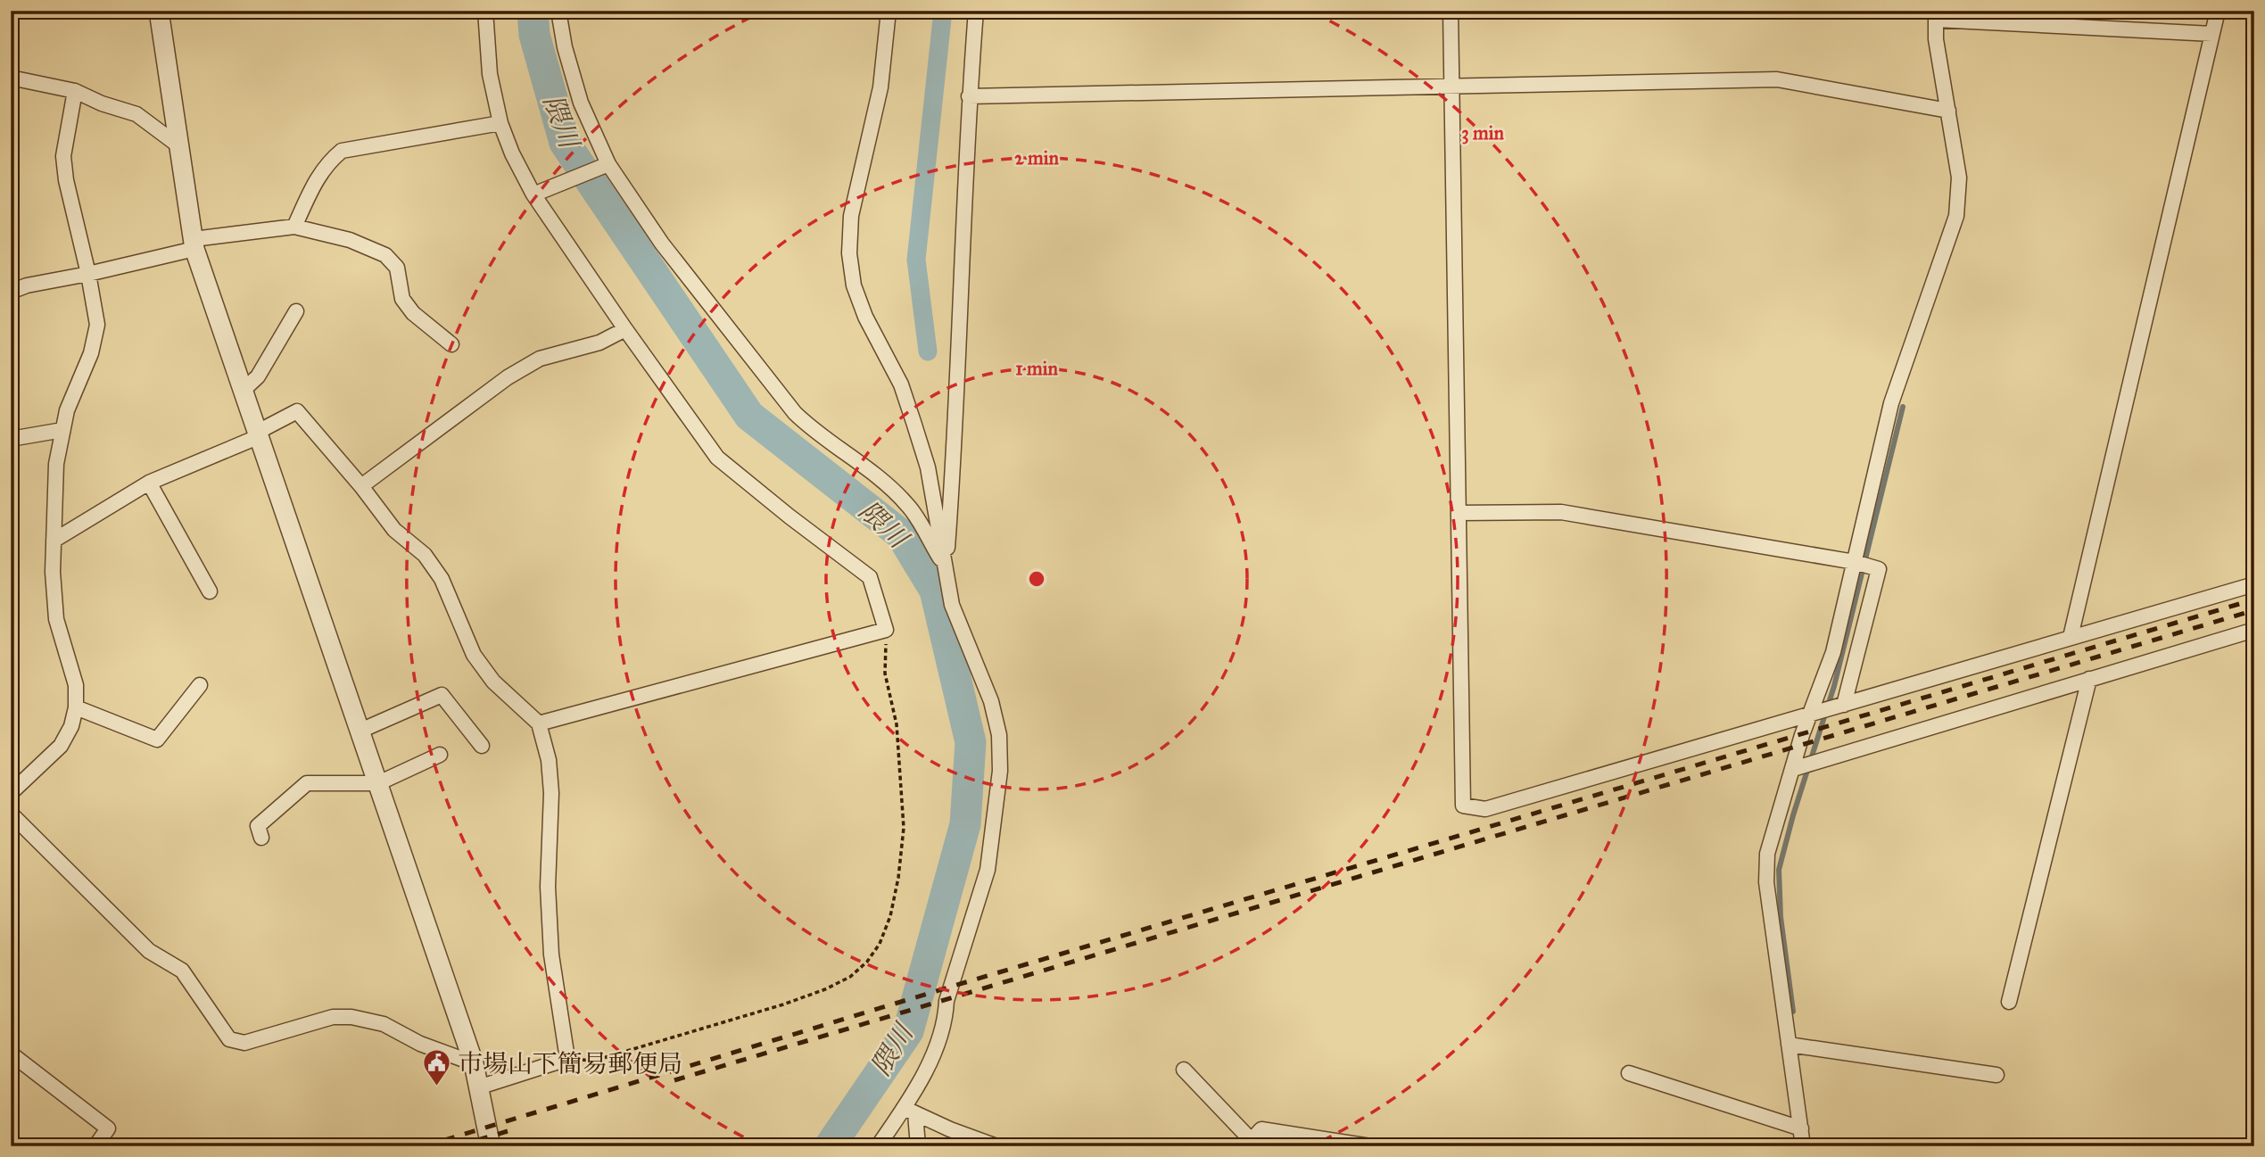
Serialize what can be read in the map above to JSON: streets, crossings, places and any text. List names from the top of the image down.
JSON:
{
  "water": ["隈川"],
  "places": {
    "public building": ["市場山下簡易郵便局"]
  },
  "rings": ["3 min", "2 min", "1 min"]
}
